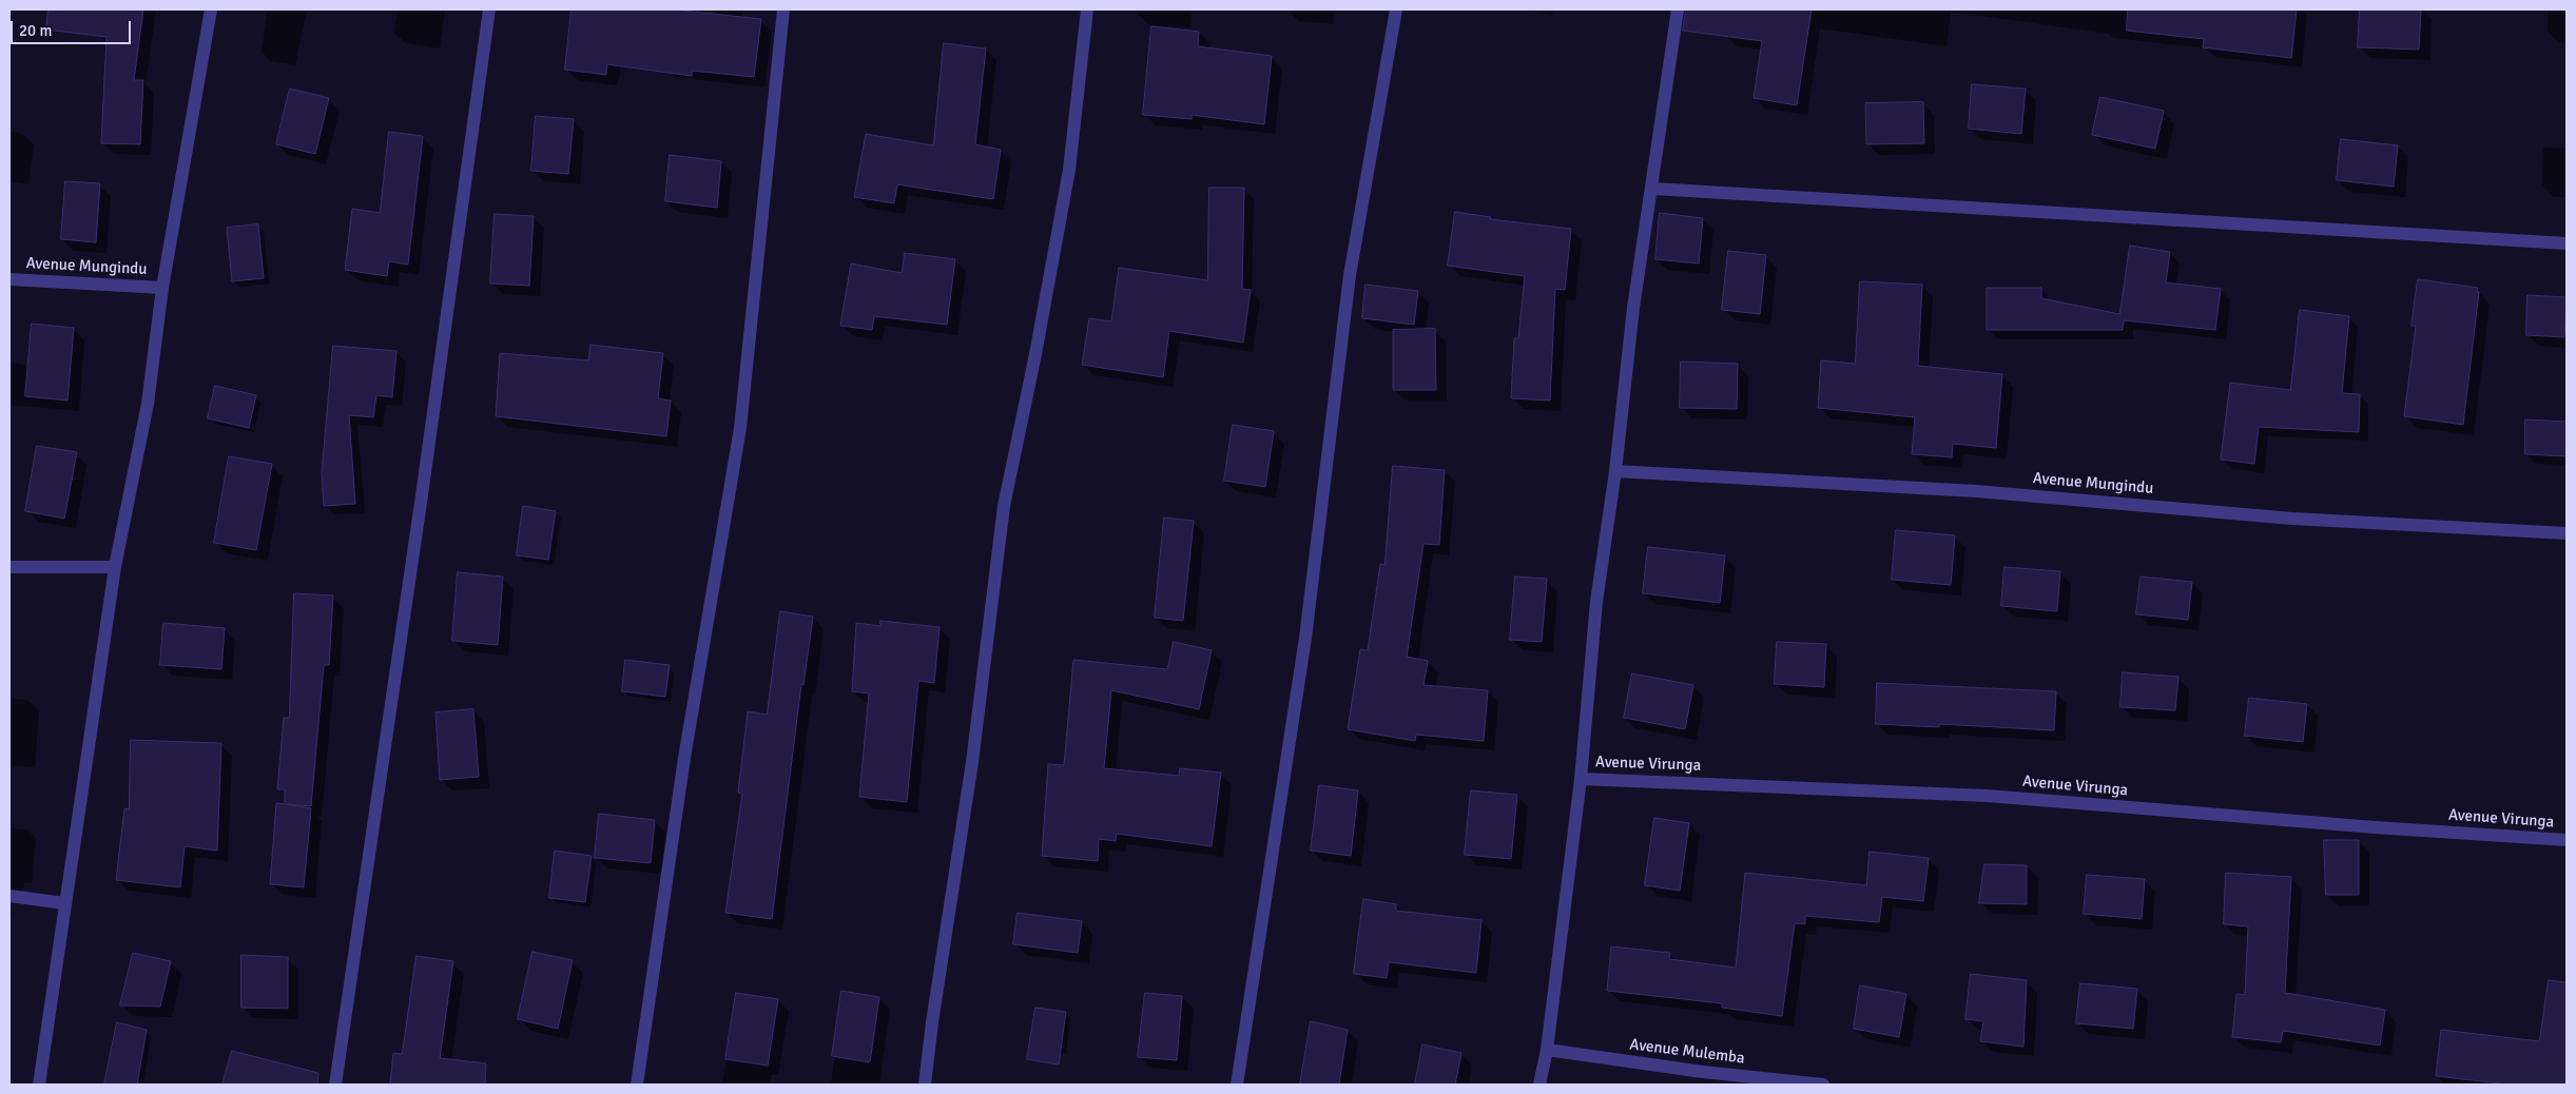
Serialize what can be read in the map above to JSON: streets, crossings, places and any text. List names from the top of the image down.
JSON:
{
  "streets": {
    "street": ["Avenue Mungindu", "Avenue Virunga", "Avenue Mulemba"]
  },
  "scale_bar": "20 m"
}
